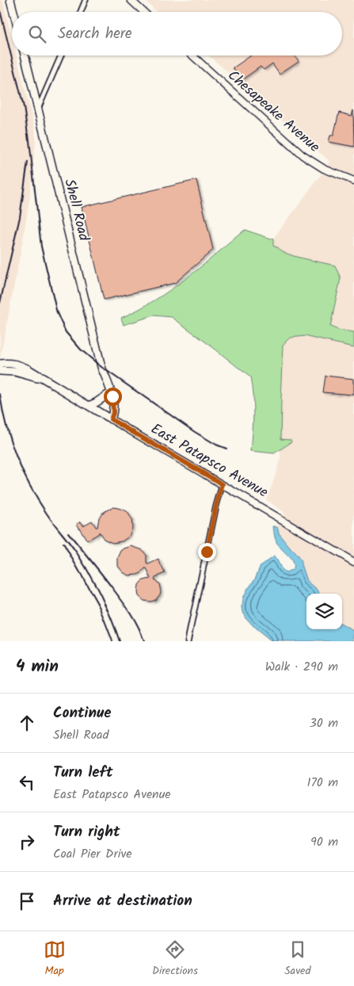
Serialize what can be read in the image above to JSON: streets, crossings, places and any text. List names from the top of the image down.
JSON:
{
  "streets": {
    "main road": ["Shell Road", "East Patapsco Avenue"],
    "street": ["Chesapeake Avenue"]
  },
  "crossings": [
    ["Shell Road", "East Patapsco Avenue"]
  ],
  "page": {
    "search": "Search here",
    "heading": ["4 min", "Walk · 290 m"],
    "list": [
      ["Continue", "Shell Road", "30 m"],
      ["Turn left", "East Patapsco Avenue", "170 m"],
      ["Turn right", "Coal Pier Drive", "90 m"],
      "Arrive at destination"
    ],
    "nav": ["Map", "Directions", "Saved"]
  }
}
